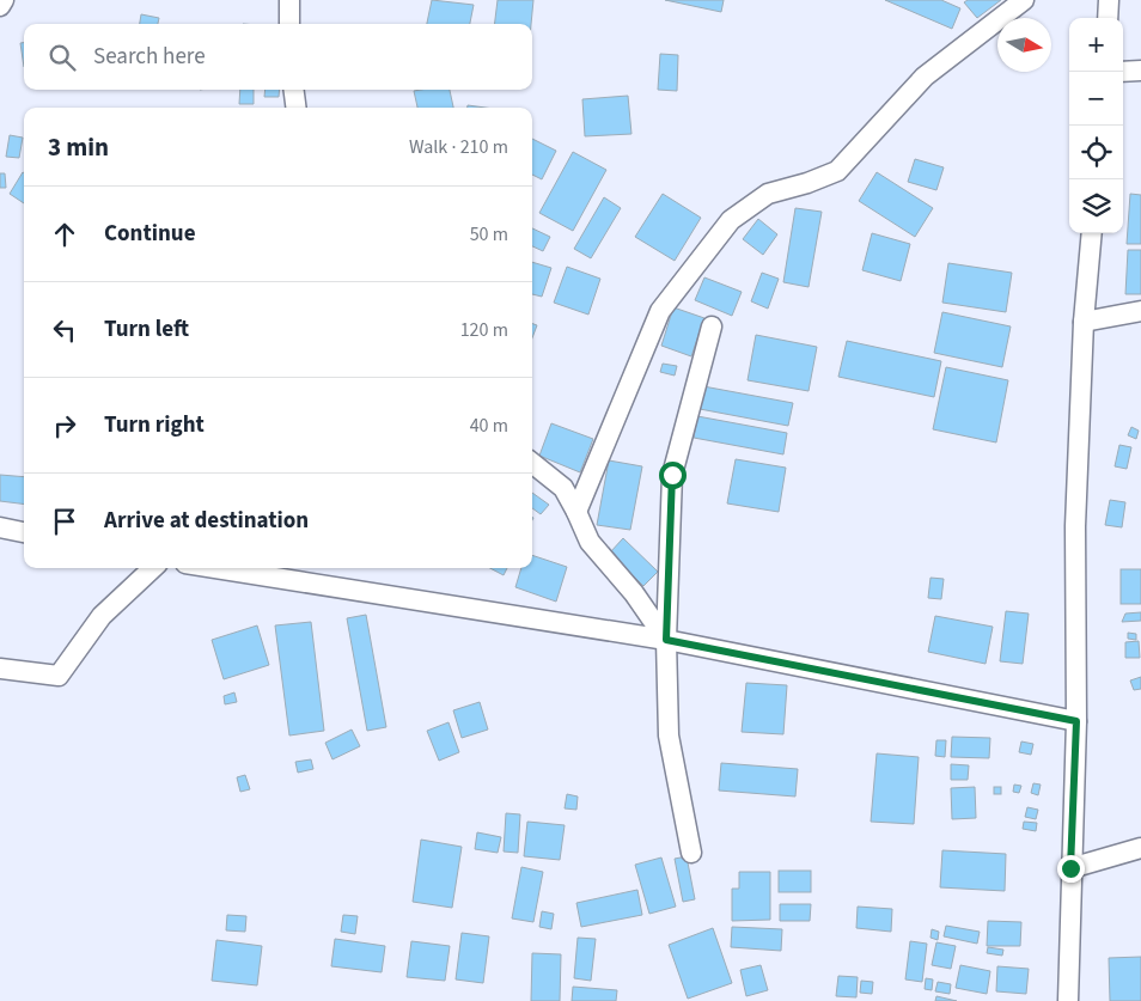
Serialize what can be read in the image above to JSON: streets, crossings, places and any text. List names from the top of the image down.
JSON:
{
  "north": "right",
  "page": {
    "map_buttons": ["+", "−"],
    "search": "Search here",
    "heading": ["3 min", "Walk · 210 m"],
    "list": [
      ["Continue", "50 m"],
      ["Turn left", "120 m"],
      ["Turn right", "40 m"],
      "Arrive at destination"
    ]
  }
}
